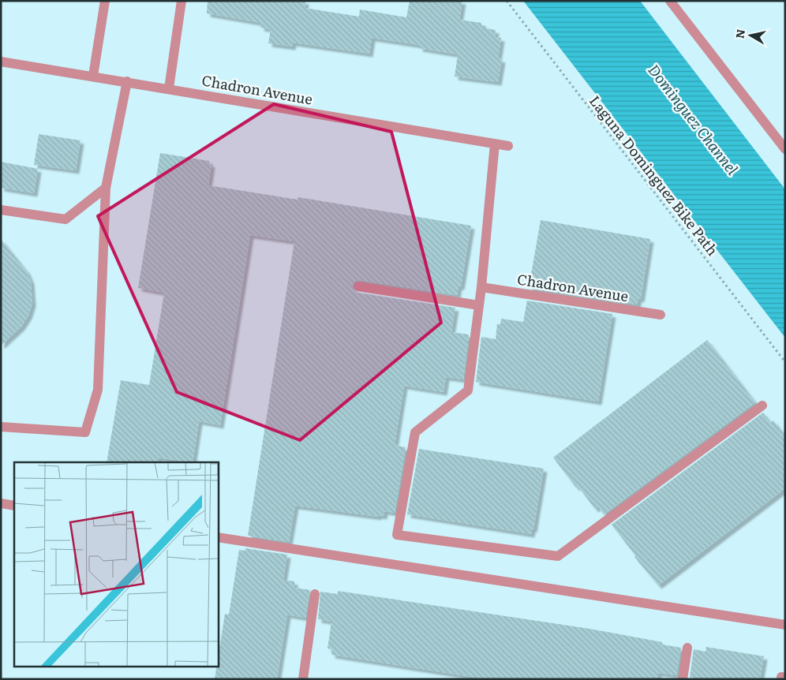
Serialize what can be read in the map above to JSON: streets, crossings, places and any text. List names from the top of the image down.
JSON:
{
  "streets": {
    "street": ["Chadron Avenue"],
    "path": ["Laguna Dominguez Bike Path"]
  },
  "water": ["Dominguez Channel"],
  "north": "left"
}
